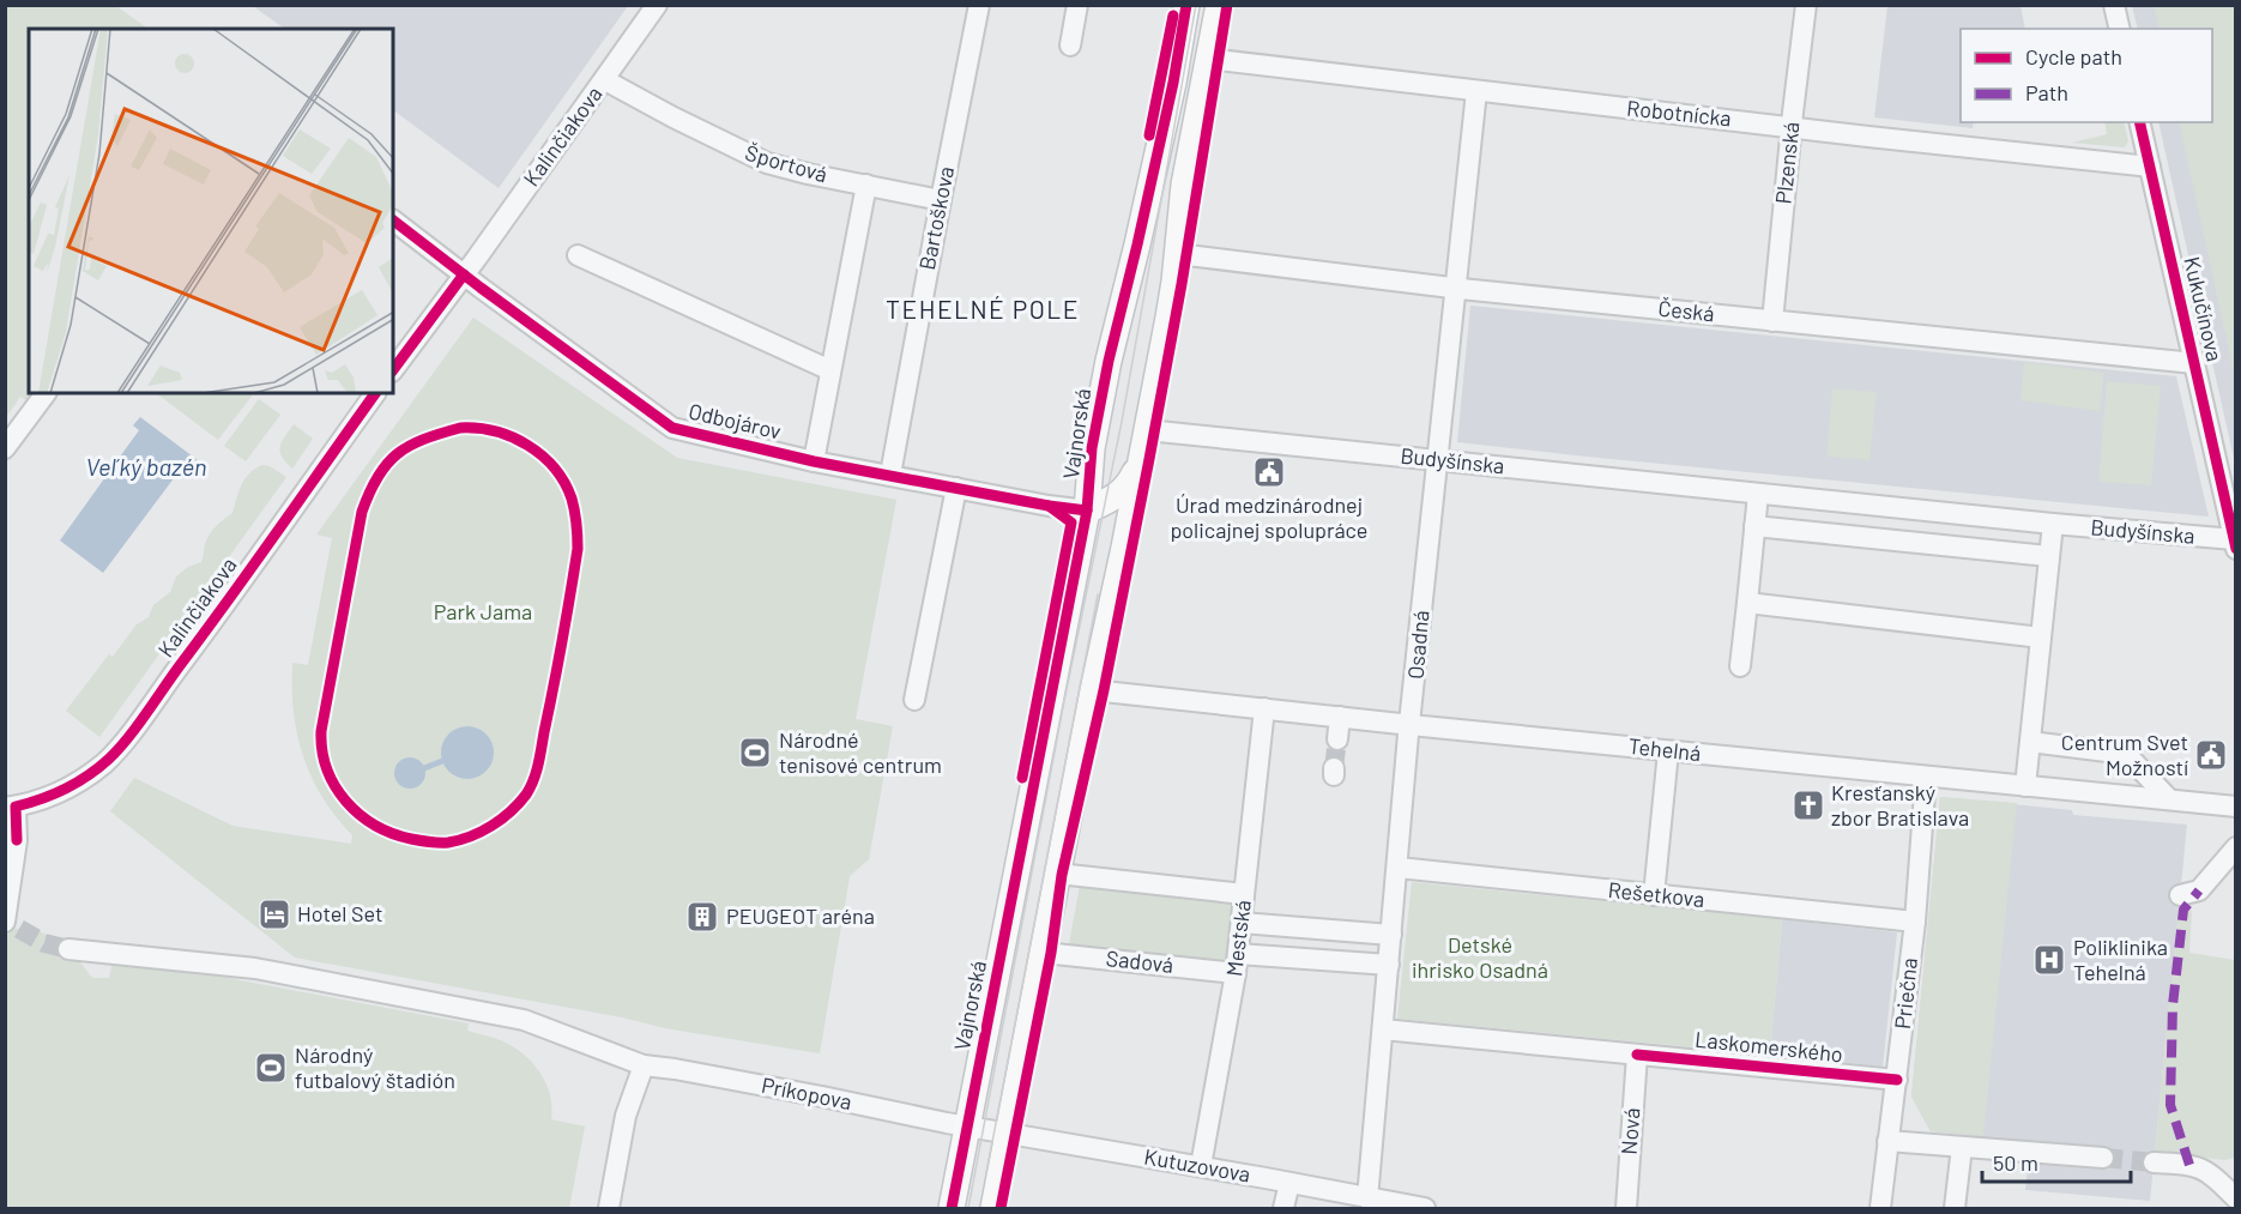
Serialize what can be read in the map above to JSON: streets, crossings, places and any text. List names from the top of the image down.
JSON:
{
  "streets": {
    "main road": ["Vajnorská"],
    "street": [
      "Robotnícka",
      "Kalinčiakova",
      "Plzenská",
      "Športová",
      "Bartoškova",
      "Kukučínova",
      "Česká",
      "Odbojárov",
      "Budyšínska",
      "Osadná",
      "Tehelná",
      "Rešetkova",
      "Mestská",
      "Sadová",
      "Priečna",
      "Laskomerského",
      "Príkopova",
      "Nová",
      "Kutuzovova"
    ]
  },
  "crossings": [
    ["Robotnícka", "Plzenská"],
    ["Robotnícka", "Kukučínova"],
    ["Robotnícka", "Vajnorská"],
    ["Robotnícka", "Osadná"],
    ["Kalinčiakova", "Športová"],
    ["Kalinčiakova", "Odbojárov"],
    ["Plzenská", "Česká"],
    ["Športová", "Bartoškova"],
    ["Bartoškova", "Odbojárov"],
    ["Kukučínova", "Česká"],
    ["Kukučínova", "Budyšínska"],
    ["Česká", "Vajnorská"],
    ["Česká", "Osadná"],
    ["Odbojárov", "Vajnorská"],
    ["Vajnorská", "Budyšínska"],
    ["Vajnorská", "Tehelná"],
    ["Vajnorská", "Sadová"],
    ["Vajnorská", "Príkopova"],
    ["Vajnorská", "Kutuzovova"],
    ["Budyšínska", "Osadná"],
    ["Osadná", "Tehelná"],
    ["Osadná", "Rešetkova"],
    ["Osadná", "Sadová"],
    ["Osadná", "Laskomerského"],
    ["Osadná", "Kutuzovova"],
    ["Tehelná", "Mestská"],
    ["Tehelná", "Priečna"],
    ["Rešetkova", "Priečna"],
    ["Mestská", "Sadová"],
    ["Mestská", "Kutuzovova"],
    ["Priečna", "Laskomerského"],
    ["Laskomerského", "Nová"],
    ["Príkopova", "Kutuzovova"]
  ],
  "districts": ["TEHELNÉ POLE"],
  "water": ["Veľký bazén"],
  "parks": ["Park Jama", "Detské ihrisko Osadná"],
  "places": {
    "public building": ["Úrad medzinárodnej policajnej spolupráce", "Centrum Svet Možností"],
    "sports": ["Národné tenisové centrum", "Národný futbalový štadión"],
    "church": ["Kresťanský zbor Bratislava"],
    "hotel": ["Hotel Set"],
    "building": ["PEUGEOT aréna"],
    "hospital": ["Poliklinika Tehelná"]
  },
  "legend": ["Cycle path", "Path"],
  "scale_bar": "50 m"
}
